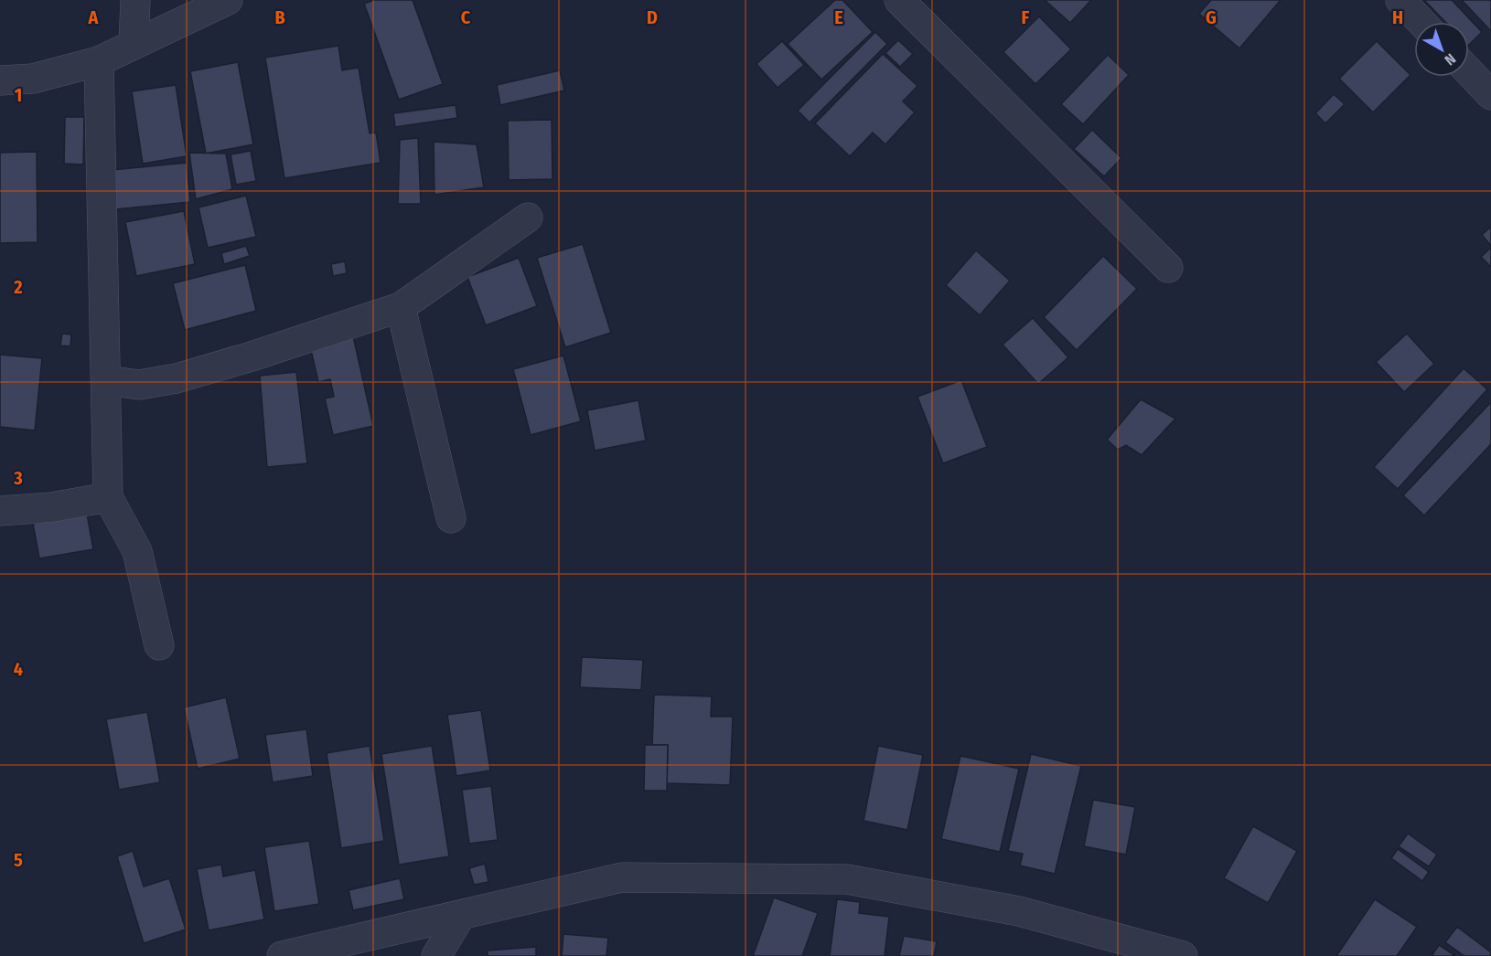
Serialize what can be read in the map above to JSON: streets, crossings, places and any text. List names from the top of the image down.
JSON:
{
  "north": "bottom right",
  "grid": {
    "columns": [
      "A",
      "B",
      "C",
      "D",
      "E",
      "F",
      "G",
      "H"
    ],
    "rows": [
      "1",
      "2",
      "3",
      "4",
      "5"
    ]
  }
}
